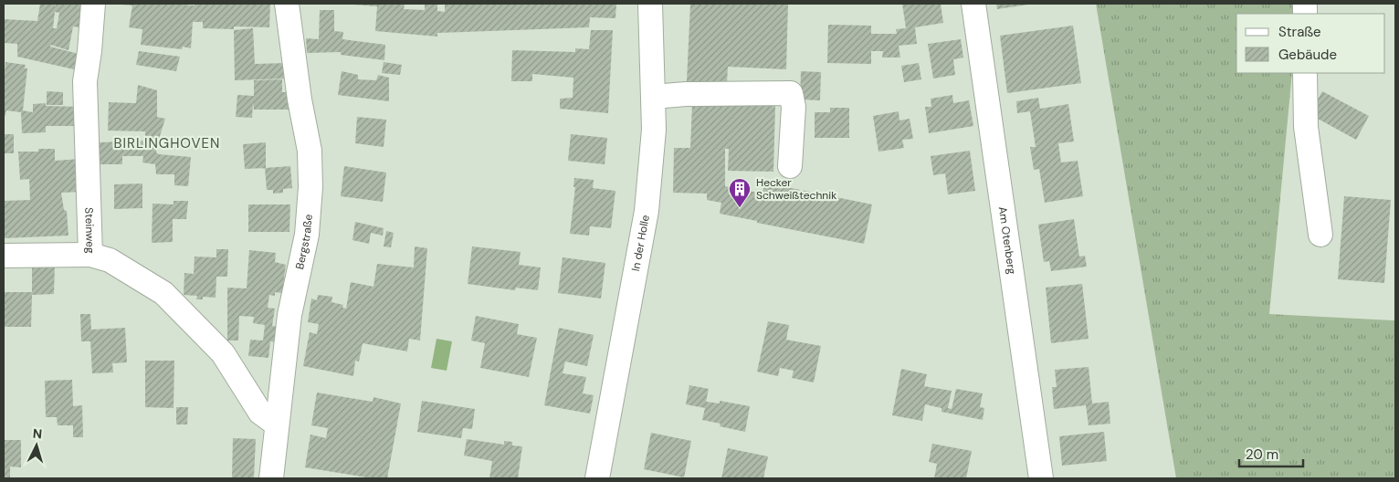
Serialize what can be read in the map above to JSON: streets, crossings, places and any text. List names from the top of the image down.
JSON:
{
  "streets": {
    "street": [
      "Steinweg",
      "Bergstraße",
      "Am Otenberg",
      "In der Holle"
    ]
  },
  "crossings": [
    ["Steinweg", "Bergstraße"]
  ],
  "districts": ["BIRLINGHOVEN"],
  "places": {
    "building": ["Hecker Schweißtechnik"]
  },
  "legend": ["Straße", "Gebäude"],
  "scale_bar": "20 m",
  "north": "top"
}
